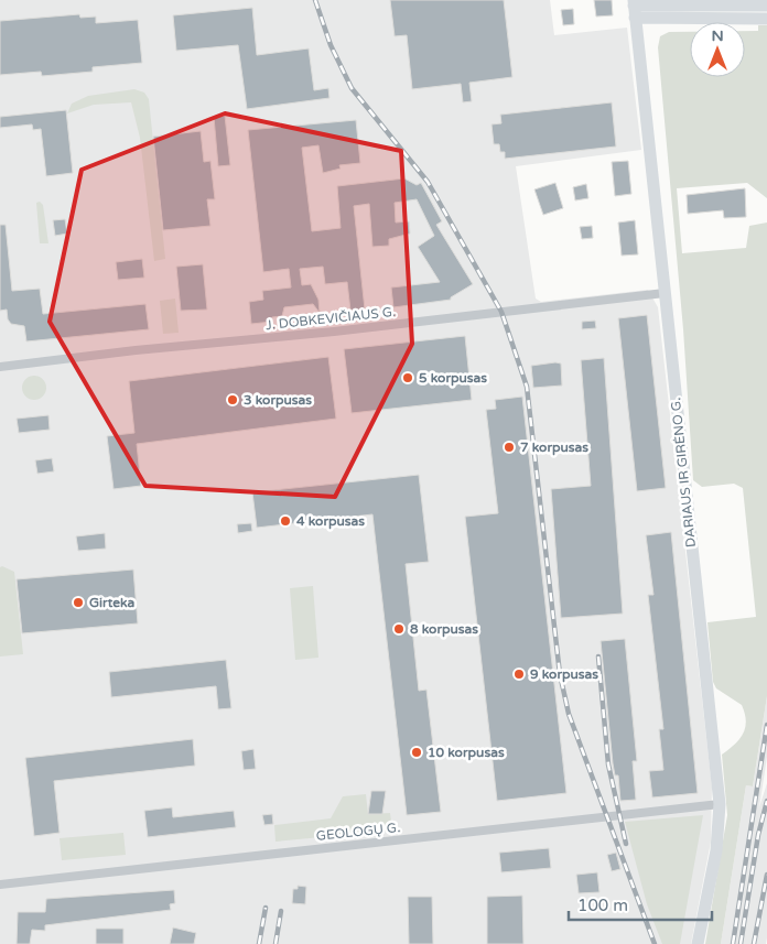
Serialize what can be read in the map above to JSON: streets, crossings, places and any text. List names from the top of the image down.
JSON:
{
  "streets": {
    "street": ["J. DOBKEVIČIAUS G.", "DARIAUS IR GIRĖNO G.", "GEOLOGŲ G."]
  },
  "crossings": [
    ["J. DOBKEVIČIAUS G.", "DARIAUS IR GIRĖNO G."],
    ["DARIAUS IR GIRĖNO G.", "GEOLOGŲ G."]
  ],
  "places": [
    "5 korpusas",
    "3 korpusas",
    "7 korpusas",
    "4 korpusas",
    "Girteka",
    "8 korpusas",
    "9 korpusas",
    "10 korpusas"
  ],
  "scale_bar": "100 m",
  "north": "top"
}
